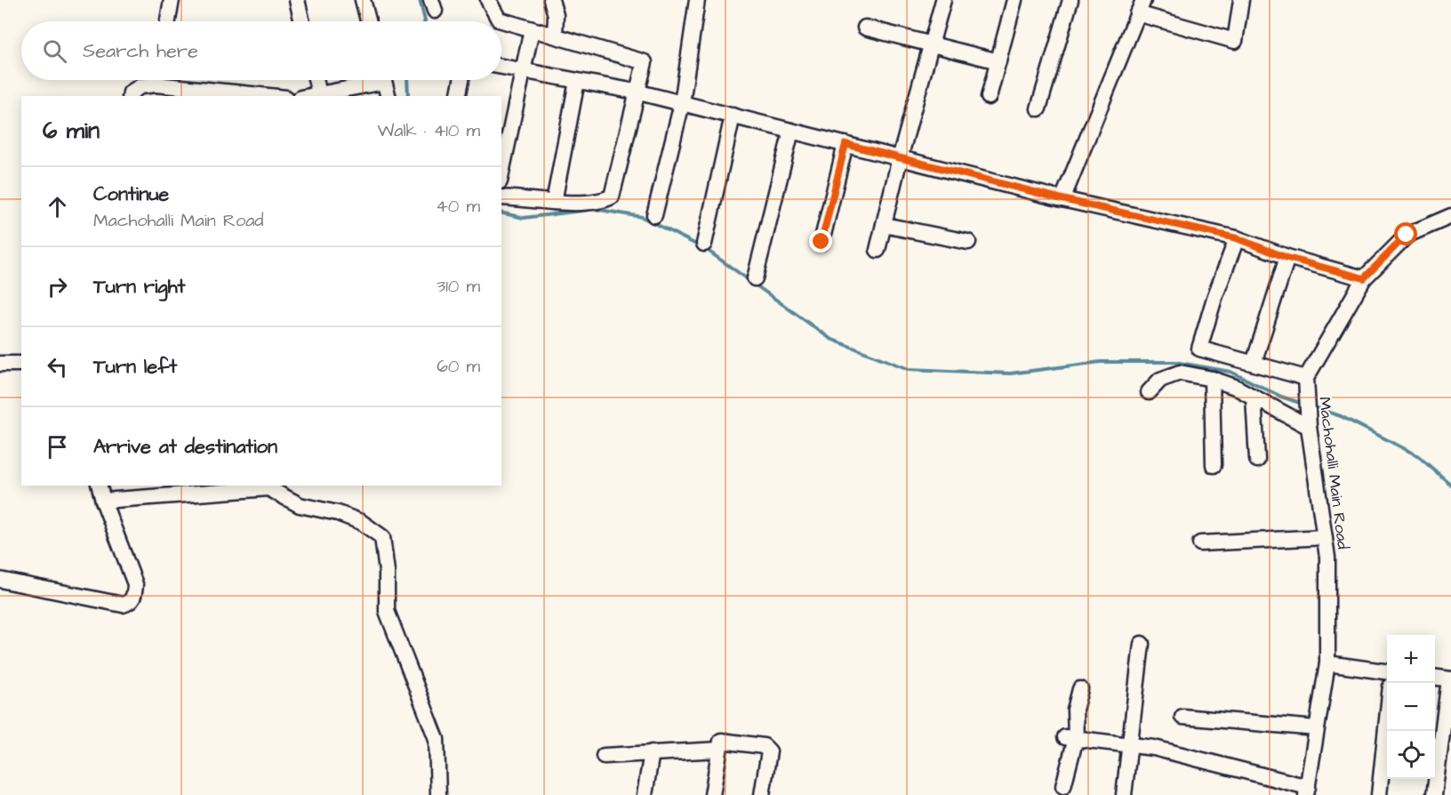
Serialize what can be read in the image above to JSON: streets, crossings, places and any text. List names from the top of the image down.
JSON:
{
  "streets": {
    "street": ["Machohalli Main Road"]
  },
  "page": {
    "search": "Search here",
    "heading": ["6 min", "Walk · 410 m"],
    "list": [
      ["Continue", "Machohalli Main Road", "40 m"],
      ["Turn right", "310 m"],
      ["Turn left", "60 m"],
      "Arrive at destination"
    ],
    "map_buttons": ["+", "−"]
  }
}
